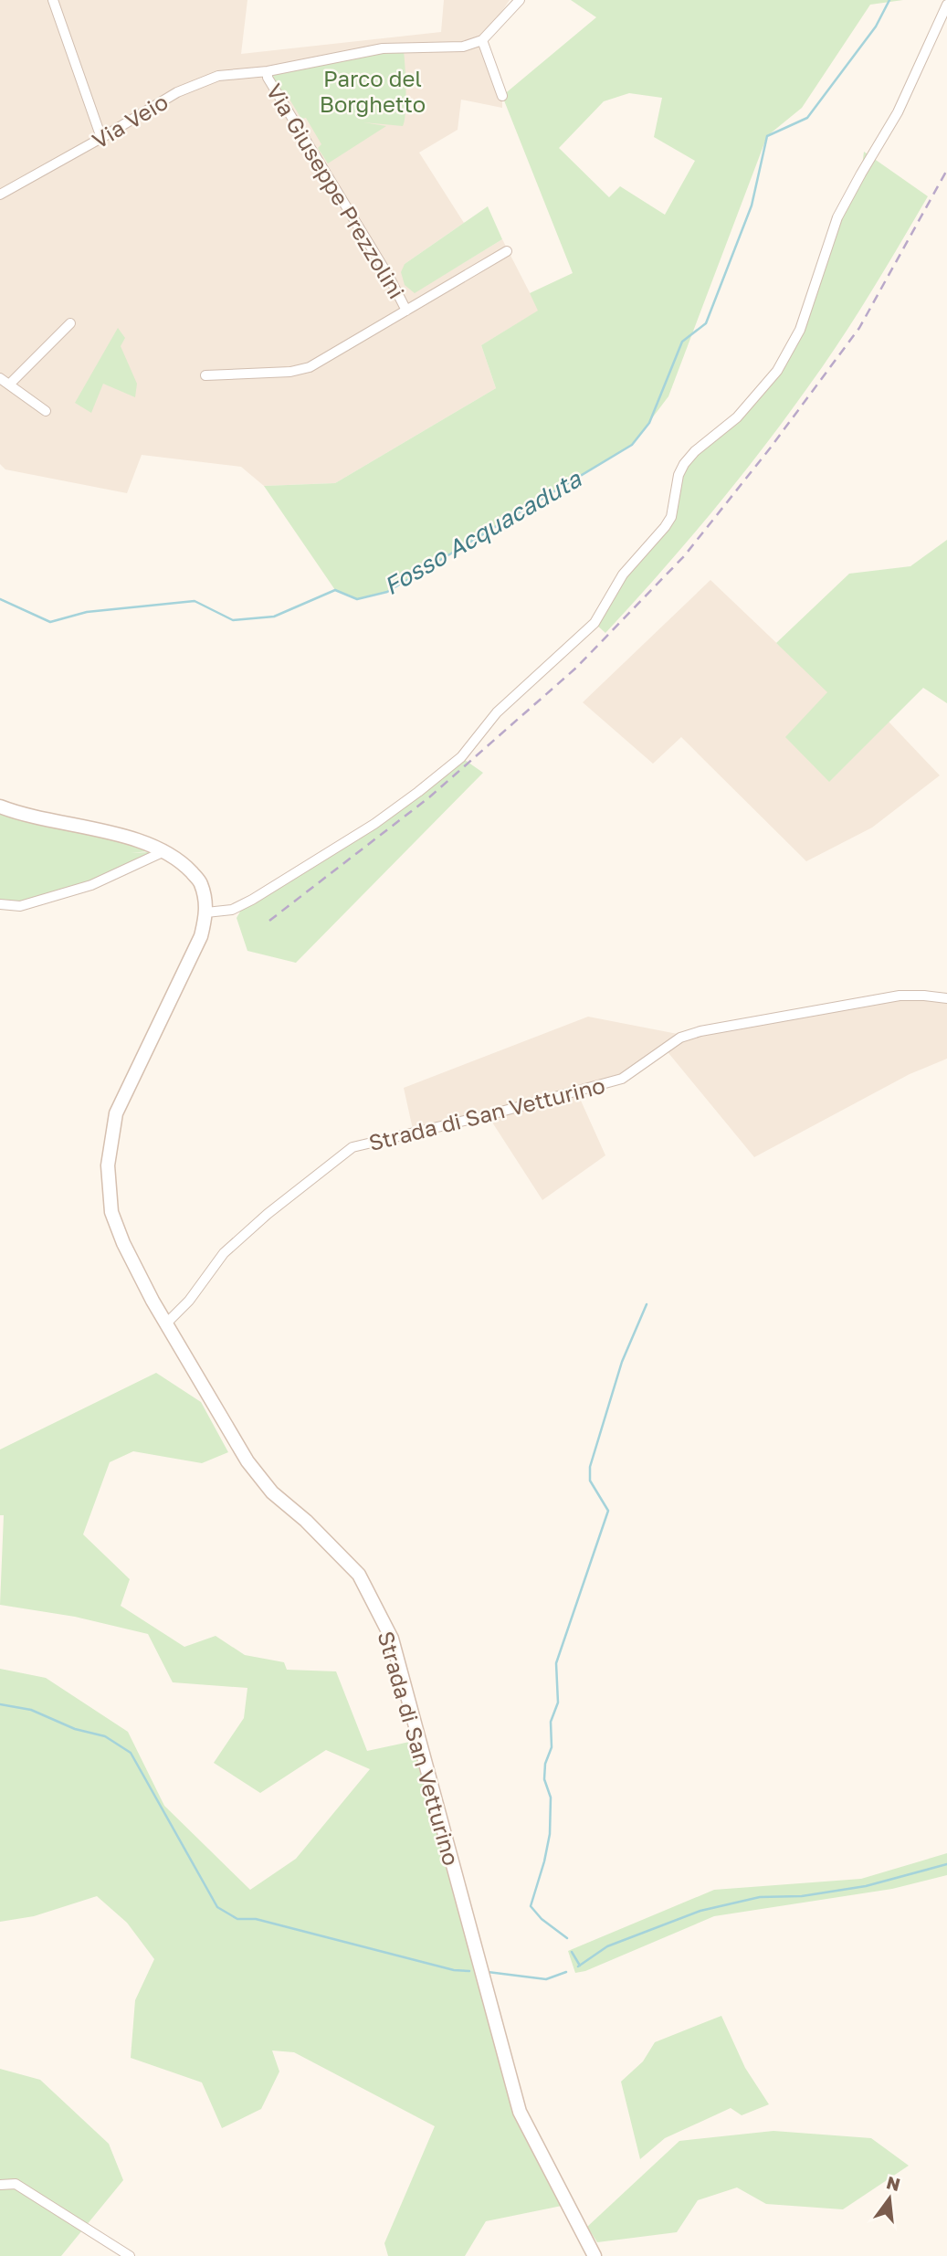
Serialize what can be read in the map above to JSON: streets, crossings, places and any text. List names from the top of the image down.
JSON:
{
  "streets": {
    "street": ["Via Veio", "Via Giuseppe Prezzolini", "Strada di San Vetturino"]
  },
  "crossings": [
    ["Via Veio", "Via Giuseppe Prezzolini"]
  ],
  "water": ["Fosso Acquacaduta"],
  "parks": ["Parco del Borghetto"],
  "north": "top"
}
